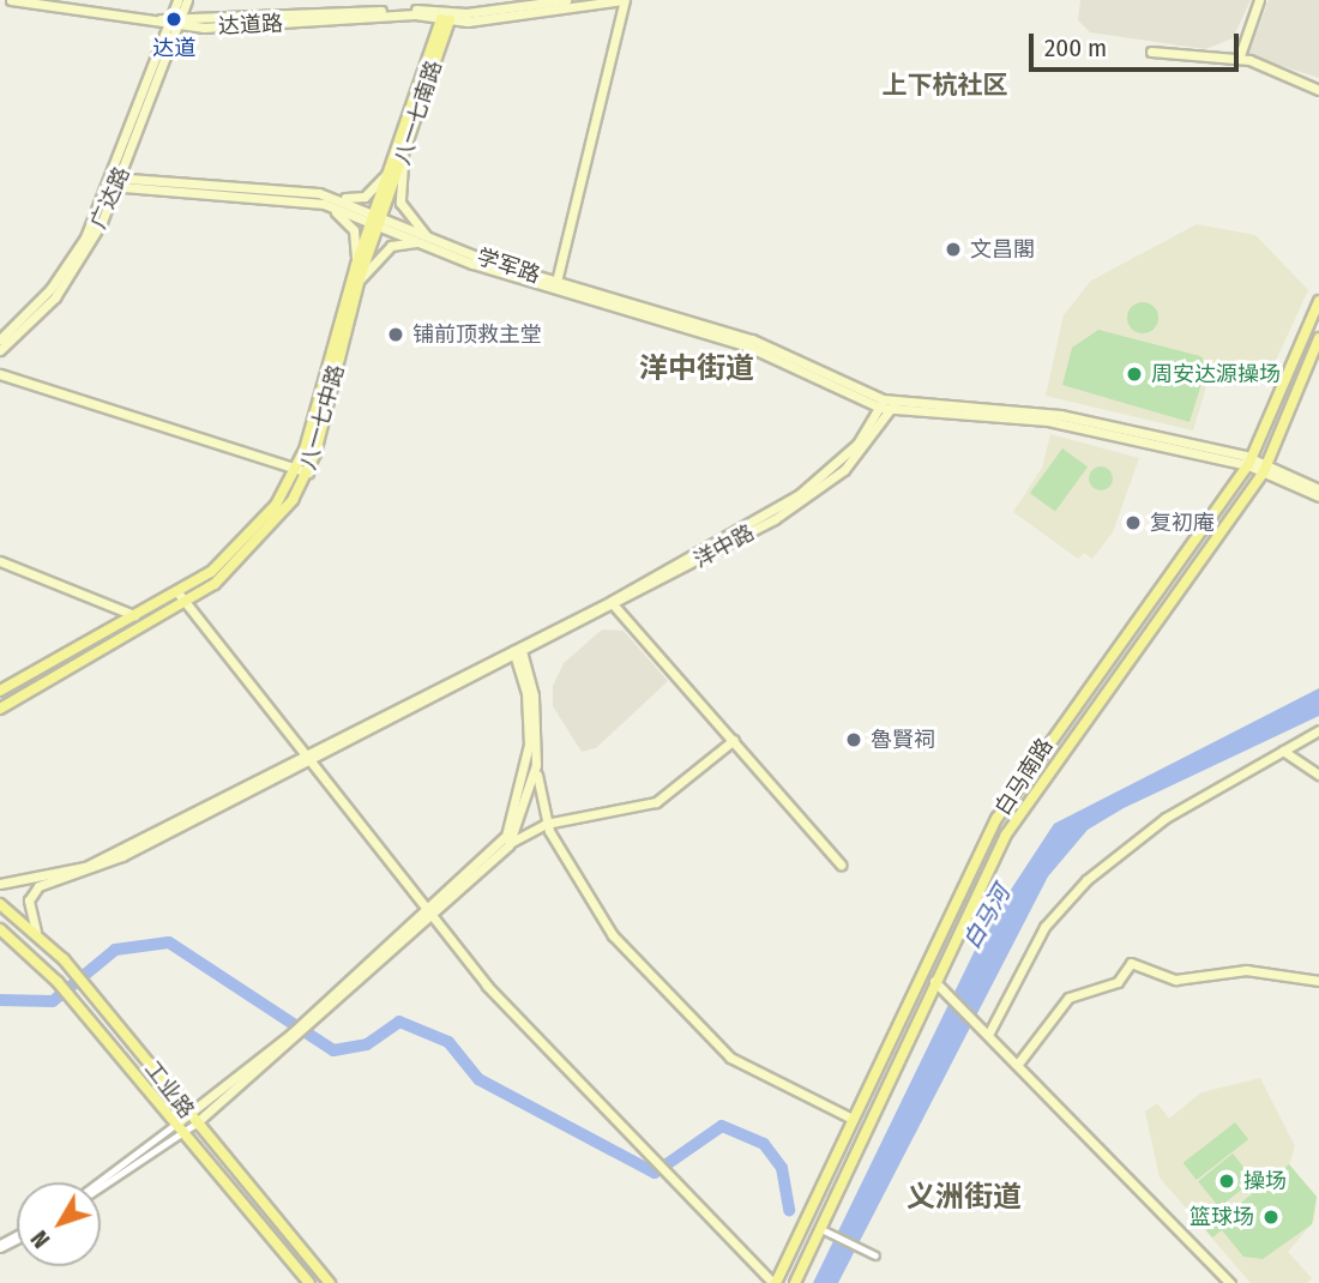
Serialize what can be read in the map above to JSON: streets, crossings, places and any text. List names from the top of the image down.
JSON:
{
  "streets": {
    "main road": [
      "八一七南路",
      "八一七中路",
      "白马南路",
      "工业路"
    ],
    "street": [
      "达道路",
      "广达路",
      "学军路",
      "洋中路"
    ]
  },
  "crossings": [
    ["达道路", "八一七南路"],
    ["达道路", "广达路"],
    ["八一七南路", "学军路"],
    ["八一七南路", "八一七中路"],
    ["广达路", "学军路"],
    ["学军路", "八一七中路"],
    ["学军路", "洋中路"]
  ],
  "districts": ["上下杭社区", "洋中街道", "义洲街道"],
  "water": ["白马河"],
  "places": [
    "达道",
    "文昌閣",
    "铺前顶救主堂",
    "周安达源操场",
    "复初庵",
    "魯賢祠",
    "操场",
    "篮球场"
  ],
  "scale_bar": "200 m",
  "north": "bottom left"
}
